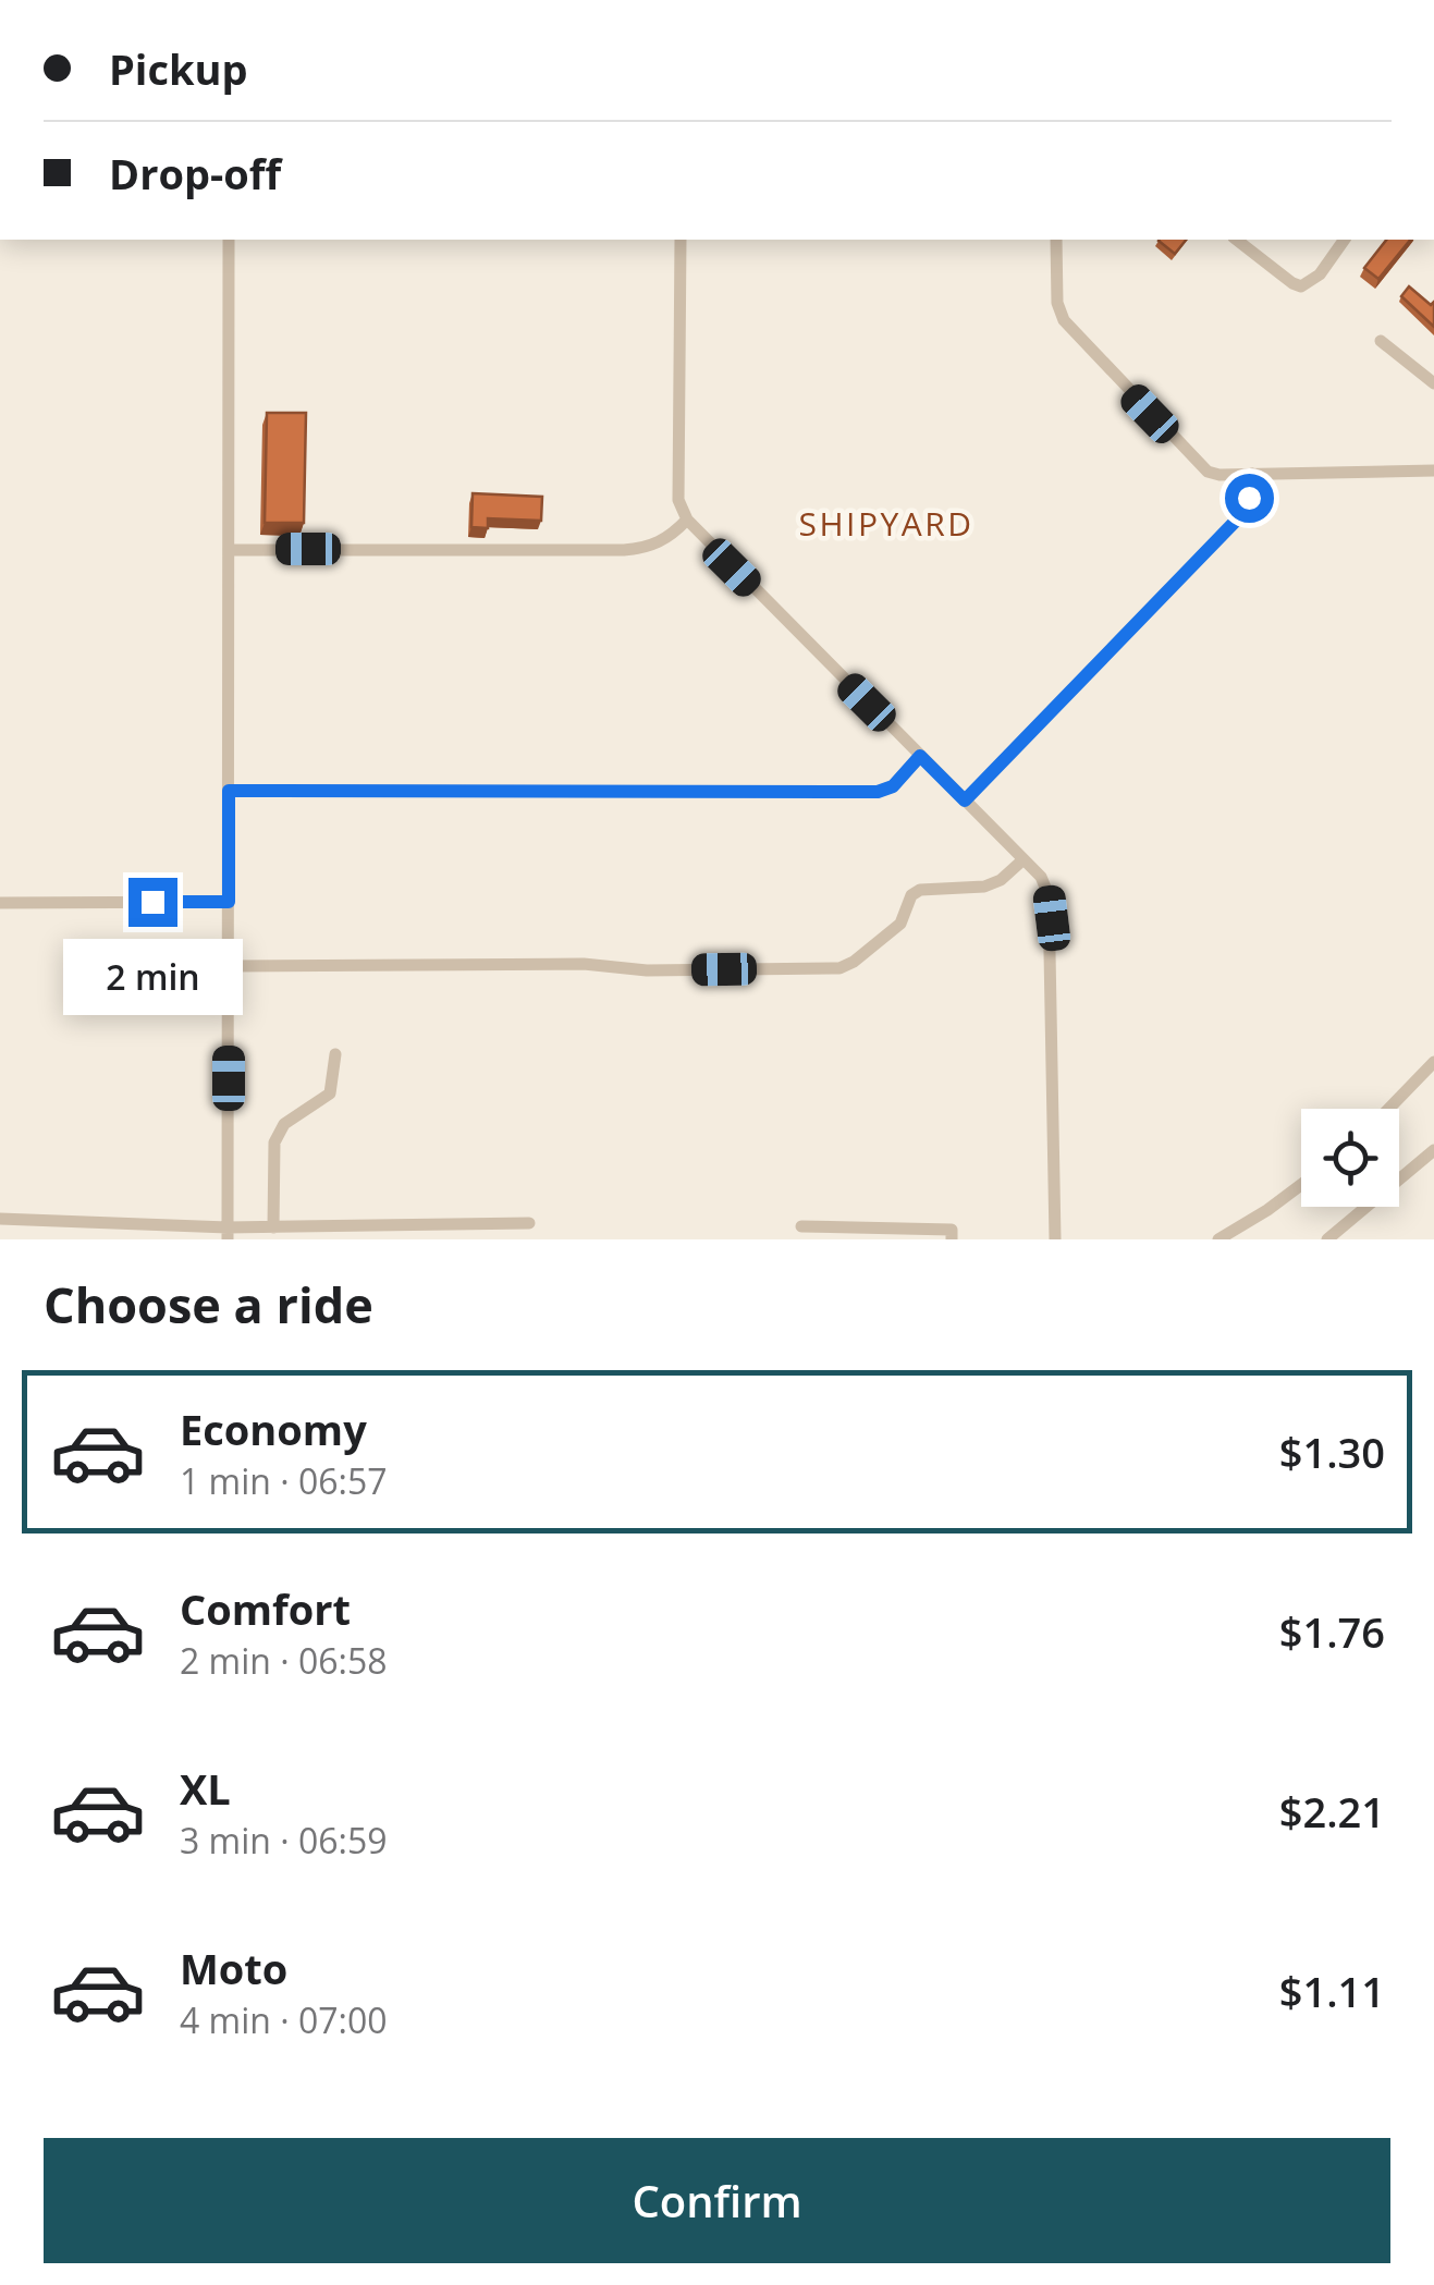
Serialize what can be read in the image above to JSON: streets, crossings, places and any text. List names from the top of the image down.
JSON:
{
  "districts": ["SHIPYARD"],
  "page": {
    "banner": ["Pickup", "Drop-off"],
    "bubble": "2 min",
    "heading": "Choose a ride",
    "list": [
      {
        "name": "Economy",
        "note": "1 min · 06:57",
        "value": "$1.30"
      },
      {
        "name": "Comfort",
        "note": "2 min · 06:58",
        "value": "$1.76"
      },
      {
        "name": "XL",
        "note": "3 min · 06:59",
        "value": "$2.21"
      },
      {
        "name": "Moto",
        "note": "4 min · 07:00",
        "value": "$1.11"
      }
    ],
    "buttons": "Confirm"
  }
}
